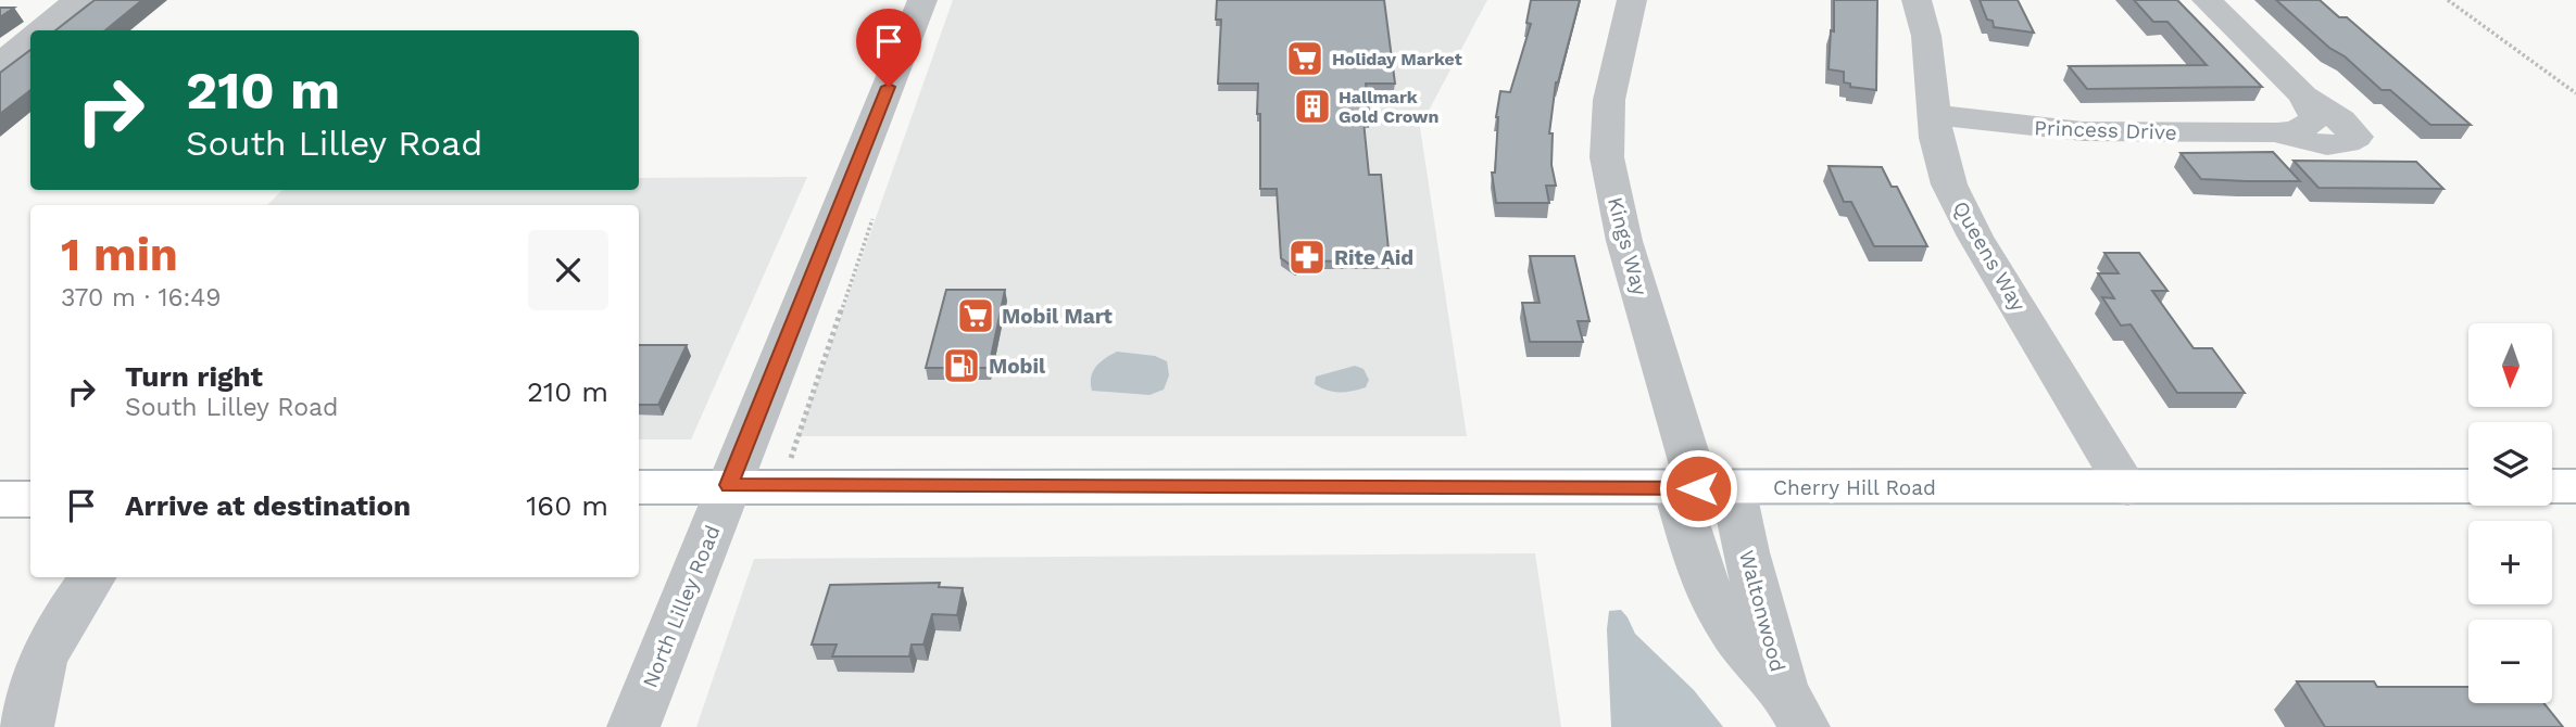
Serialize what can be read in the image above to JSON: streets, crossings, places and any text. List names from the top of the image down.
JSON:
{
  "streets": {
    "main road": ["Cherry Hill Road"],
    "street": [
      "Princess Drive",
      "Kings Way",
      "Queens Way",
      "North Lilley Road",
      "Waltonwood"
    ]
  },
  "crossings": [
    ["Princess Drive", "Queens Way"],
    ["Kings Way", "Cherry Hill Road"],
    ["Kings Way", "Waltonwood"],
    ["Queens Way", "Cherry Hill Road"],
    ["Cherry Hill Road", "North Lilley Road"],
    ["Cherry Hill Road", "Waltonwood"]
  ],
  "places": {
    "supermarket": ["Holiday Market", "Mobil Mart"],
    "building": ["Hallmark Gold Crown"],
    "pharmacy": ["Rite Aid"],
    "fuel station": ["Mobil"]
  },
  "north": "bottom",
  "page": {
    "turn": ["210 m", "South Lilley Road"],
    "heading": ["1 min", "370 m · 16:49"],
    "map_buttons": ["+", "−"],
    "list": [
      {
        "name": "Turn right",
        "note": "South Lilley Road",
        "value": "210 m"
      },
      {
        "name": "Arrive at destination",
        "value": "160 m"
      }
    ]
  }
}
